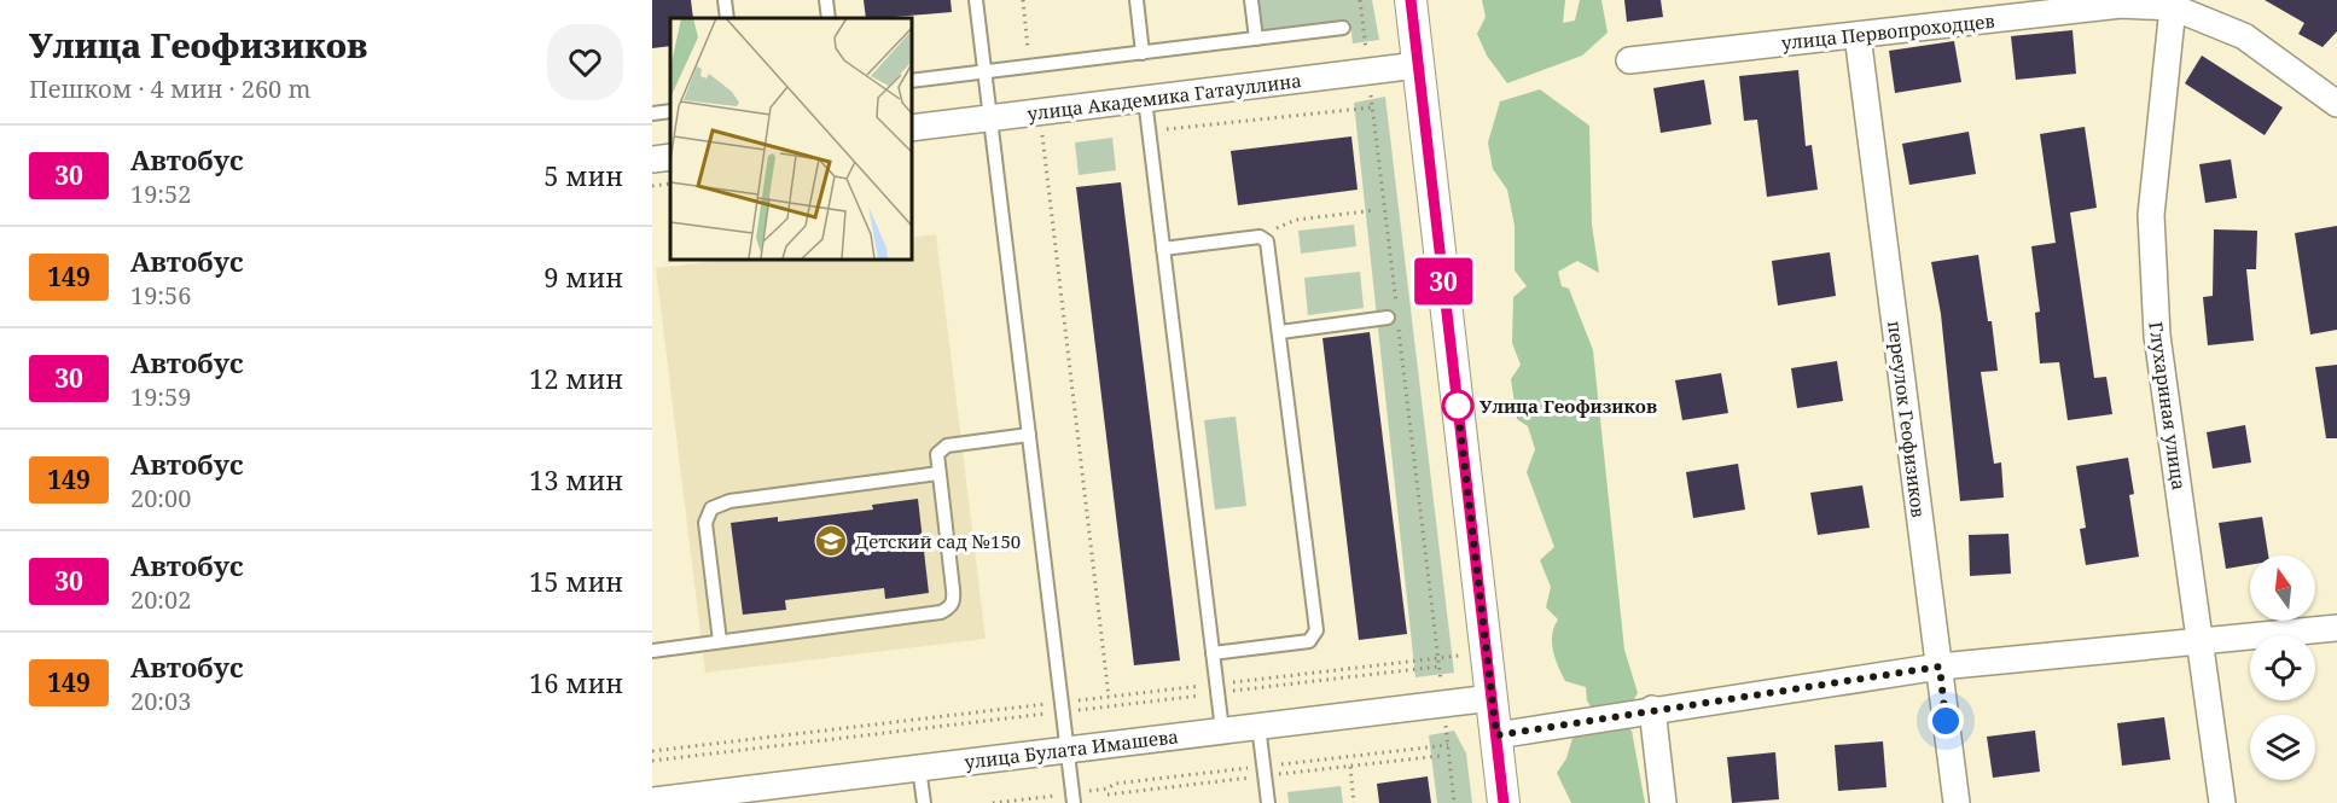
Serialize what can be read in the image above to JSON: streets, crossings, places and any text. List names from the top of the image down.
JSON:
{
  "streets": {
    "street": [
      "улица Первопроходцев",
      "улица Академика Гатауллина",
      "Глухариная улица",
      "переулок Геофизиков",
      "улица Булата Имашева"
    ]
  },
  "crossings": [
    ["улица Первопроходцев", "Глухариная улица"],
    ["улица Первопроходцев", "переулок Геофизиков"]
  ],
  "places": {
    "other": ["Улица Геофизиков"],
    "school or university": ["Детский сад №150"]
  },
  "lines": ["bus line 30"],
  "north": "top",
  "page": {
    "heading": ["Улица Геофизиков", "Пешком · 4 мин · 260 m"],
    "on_map": "30",
    "list": [
      {
        "mark": "30",
        "name": "Автобус",
        "note": "19:52",
        "value": "5 мин"
      },
      {
        "mark": "149",
        "name": "Автобус",
        "note": "19:56",
        "value": "9 мин"
      },
      {
        "mark": "30",
        "name": "Автобус",
        "note": "19:59",
        "value": "12 мин"
      },
      {
        "mark": "149",
        "name": "Автобус",
        "note": "20:00",
        "value": "13 мин"
      },
      {
        "mark": "30",
        "name": "Автобус",
        "note": "20:02",
        "value": "15 мин"
      },
      {
        "mark": "149",
        "name": "Автобус",
        "note": "20:03",
        "value": "16 мин"
      }
    ]
  }
}
